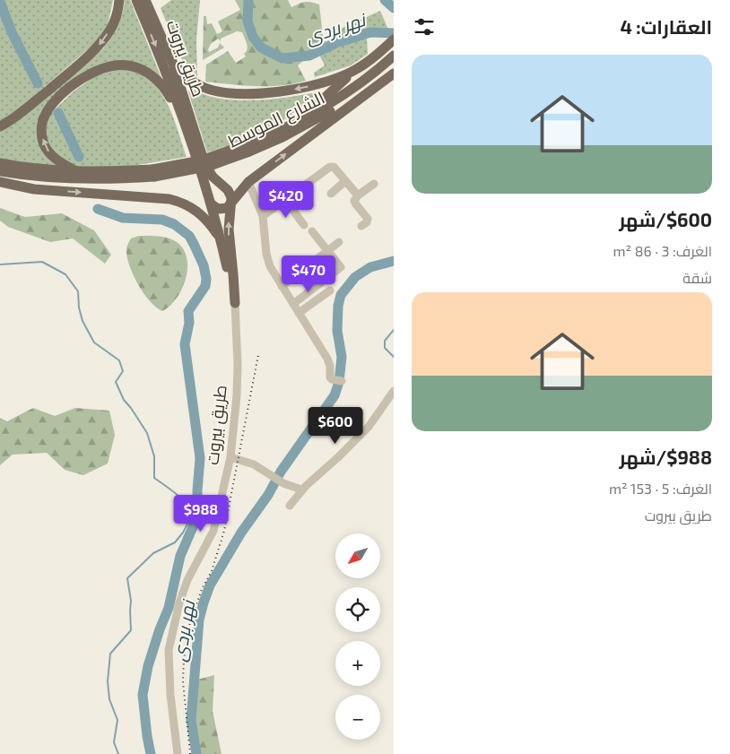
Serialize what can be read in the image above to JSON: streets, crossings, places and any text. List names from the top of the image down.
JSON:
{
  "streets": {
    "main road": ["طريق بيروت", "الشارع الموسط"]
  },
  "crossings": [
    ["طريق بيروت", "الشارع الموسط"]
  ],
  "water": ["نهر بردى"],
  "north": "bottom left",
  "page": {
    "heading": "العقارات: 4",
    "list": [
      {
        "name": "$600/شهر",
        "note": "الغرف: 3 · 86 m² · شقة"
      },
      {
        "name": "$988/شهر",
        "note": "الغرف: 5 · 153 m² · طريق بيروت"
      }
    ],
    "price": [
      "$420",
      "$470",
      "$600",
      "$988"
    ],
    "map_buttons": ["+", "−"]
  }
}
